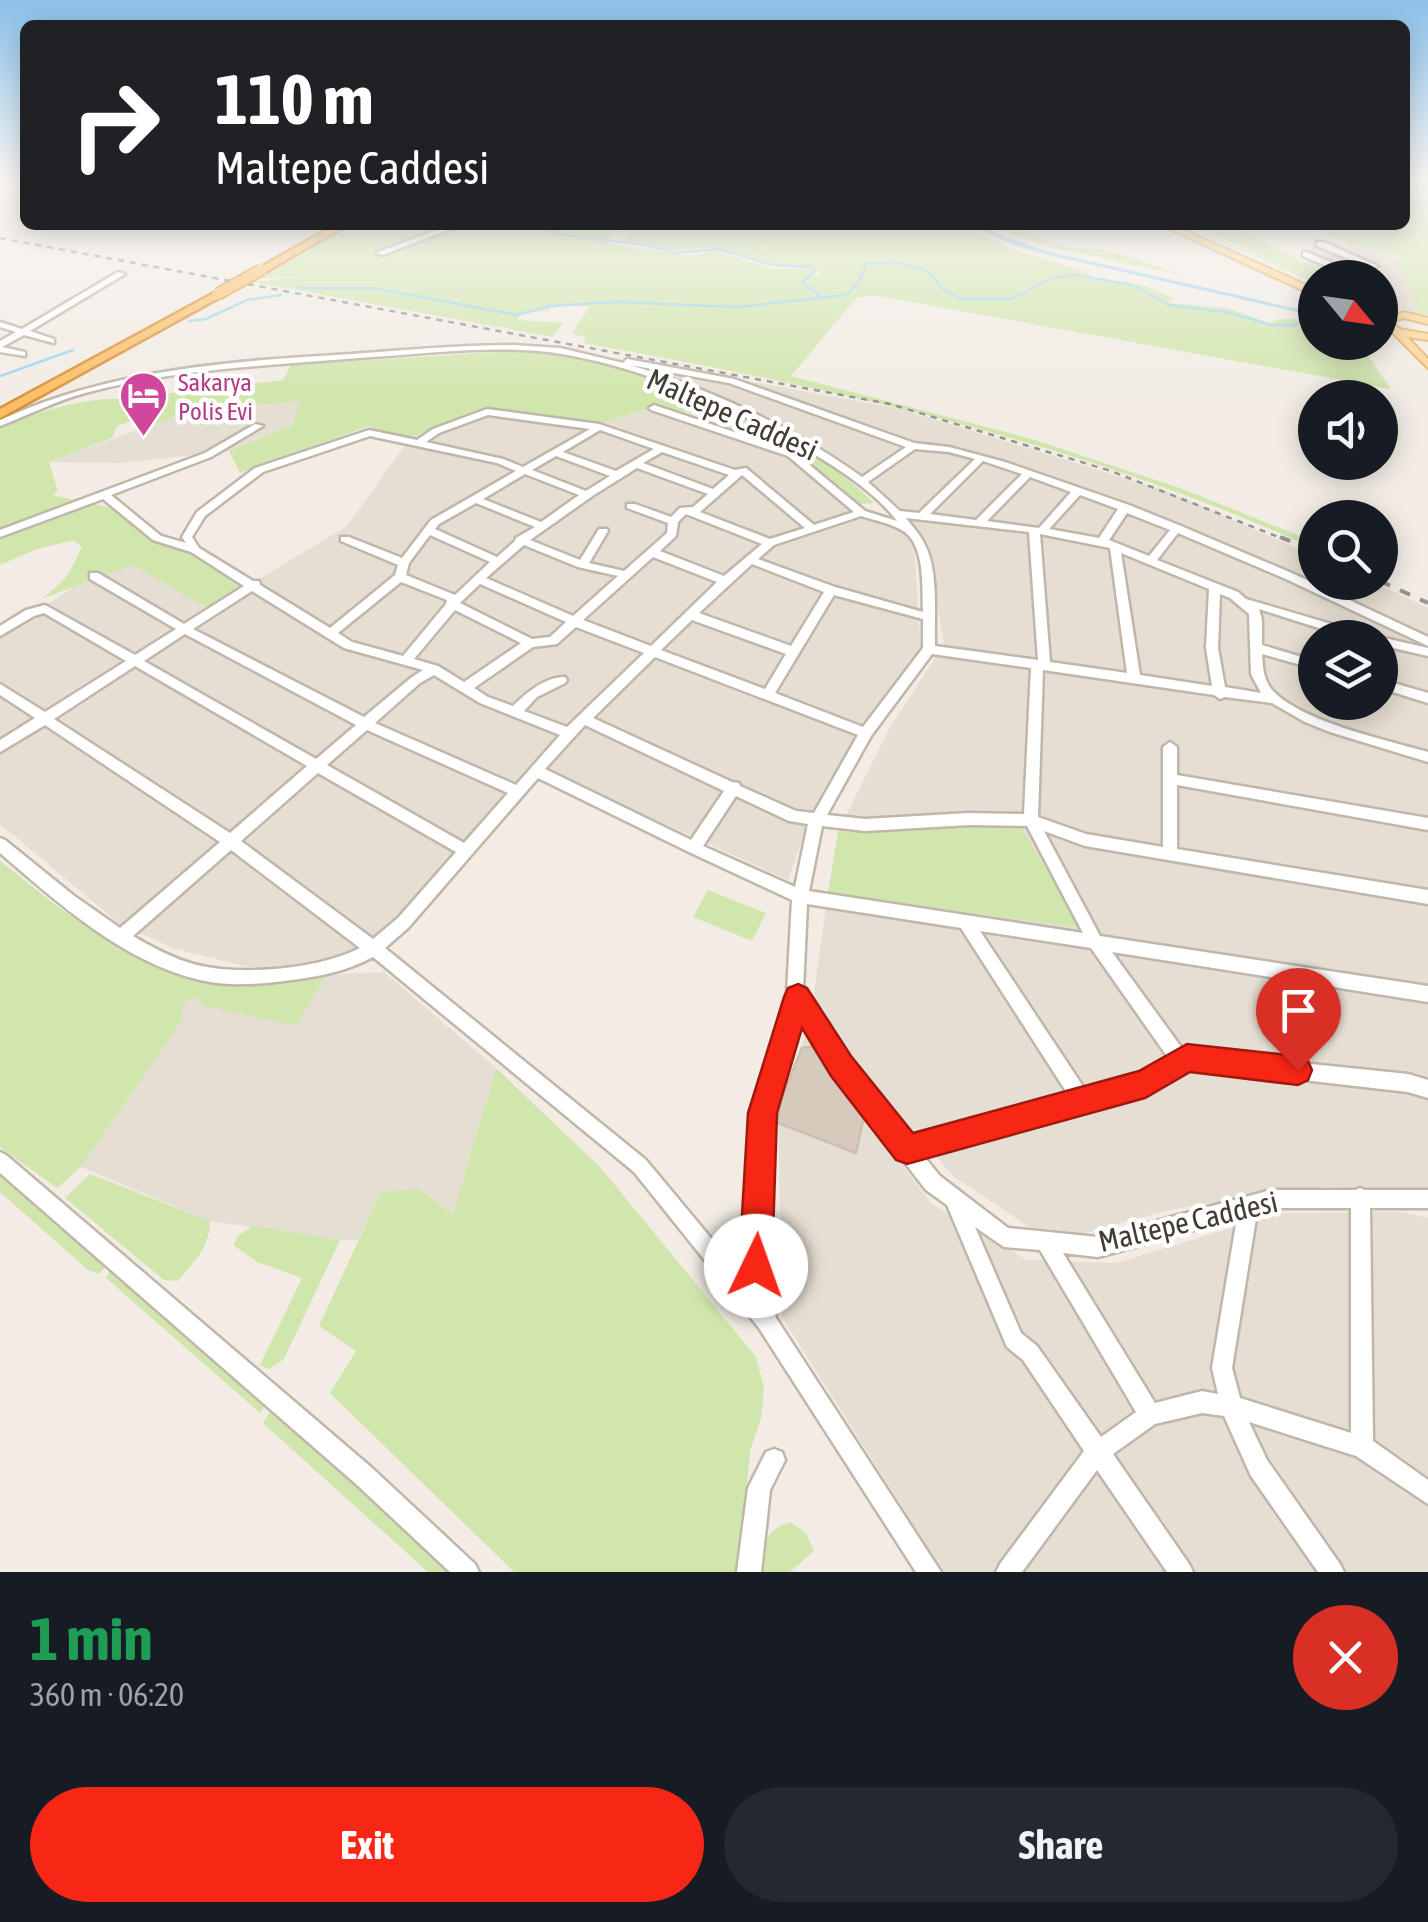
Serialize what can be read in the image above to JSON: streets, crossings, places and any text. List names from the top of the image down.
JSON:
{
  "streets": {
    "street": ["Maltepe Caddesi"]
  },
  "places": {
    "hotel": ["Sakarya Polis Evi"]
  },
  "north": "bottom right",
  "page": {
    "turn": ["110 m", "Maltepe Caddesi"],
    "heading": ["1 min", "360 m · 06:20"],
    "buttons": ["Exit", "Share"]
  }
}
